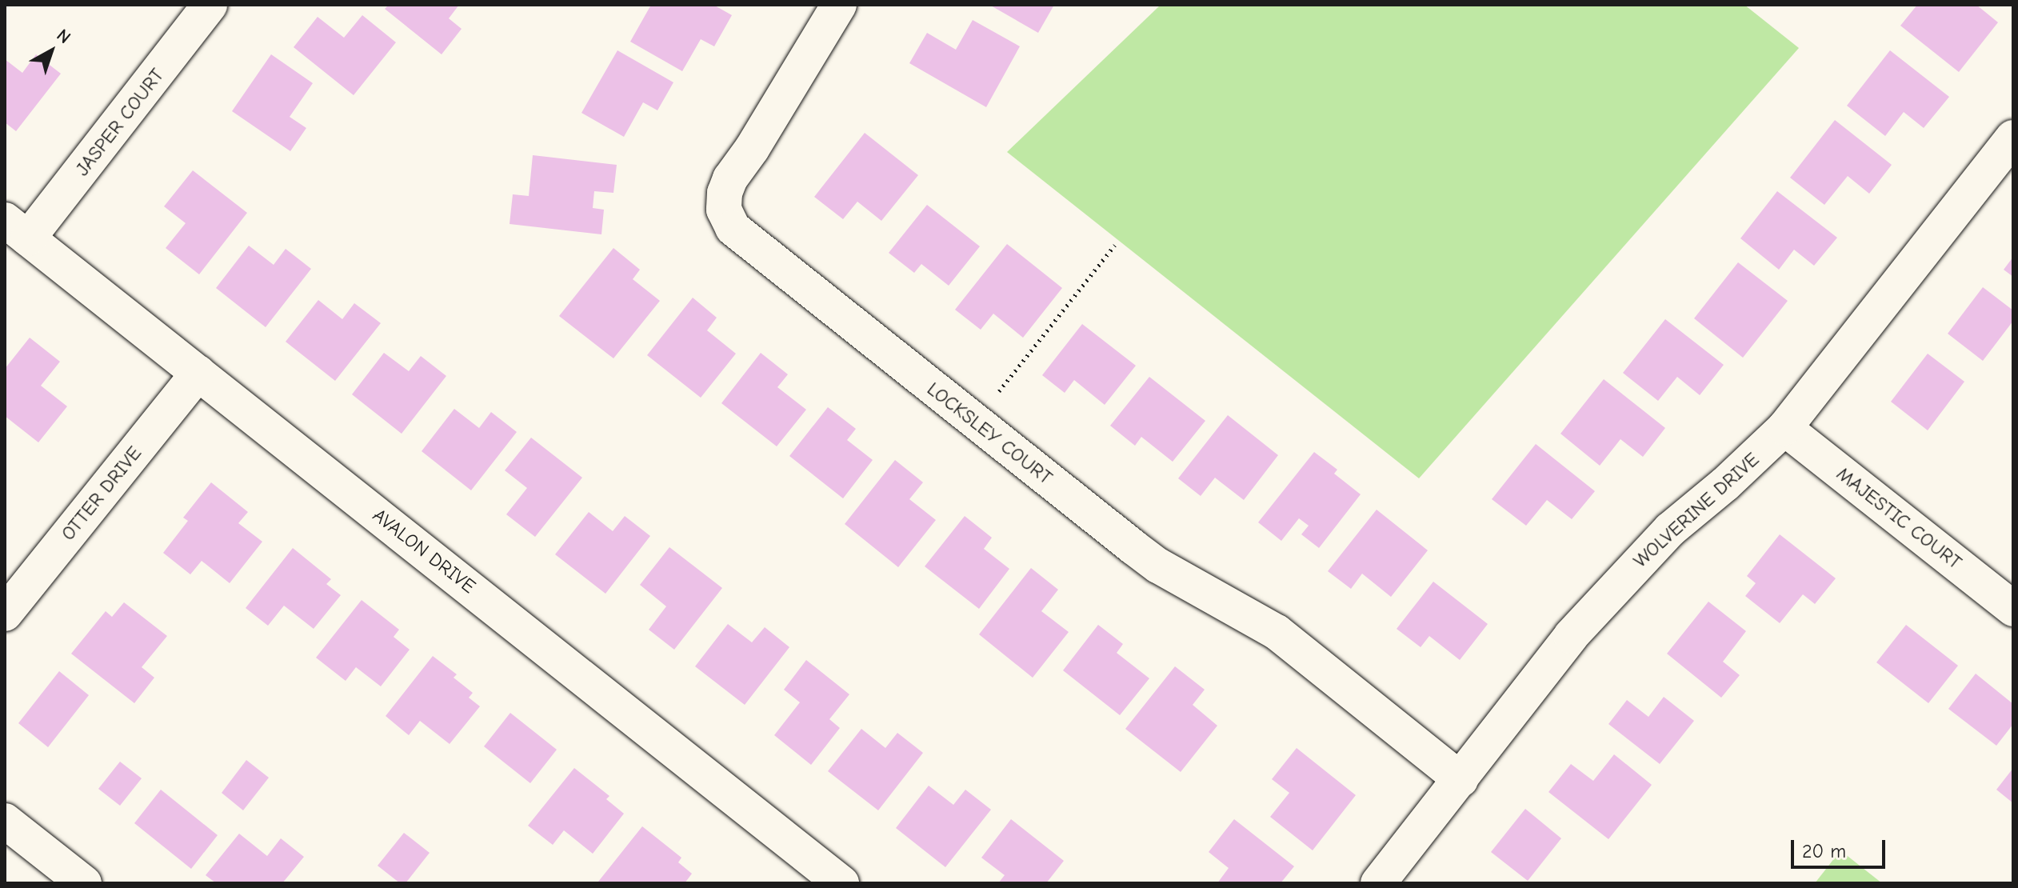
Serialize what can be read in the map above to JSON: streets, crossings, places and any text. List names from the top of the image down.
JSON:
{
  "streets": {
    "street": [
      "JASPER COURT",
      "LOCKSLEY COURT",
      "OTTER DRIVE",
      "WOLVERINE DRIVE",
      "MAJESTIC COURT",
      "AVALON DRIVE"
    ]
  },
  "crossings": [
    ["JASPER COURT", "AVALON DRIVE"],
    ["LOCKSLEY COURT", "WOLVERINE DRIVE"],
    ["OTTER DRIVE", "AVALON DRIVE"],
    ["WOLVERINE DRIVE", "MAJESTIC COURT"]
  ],
  "scale_bar": "20 m",
  "north": "top right"
}
